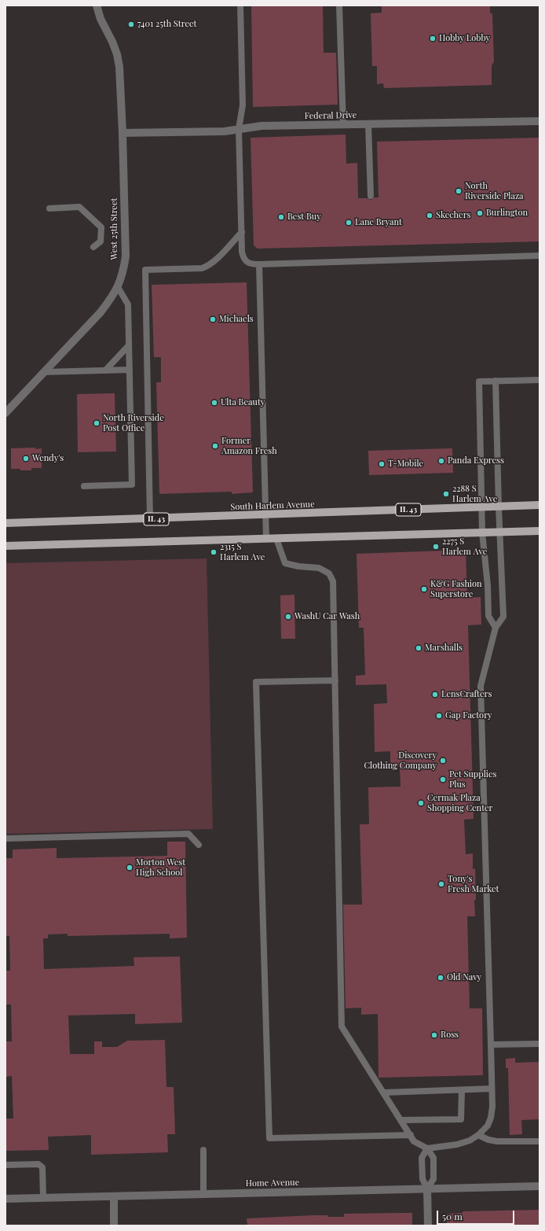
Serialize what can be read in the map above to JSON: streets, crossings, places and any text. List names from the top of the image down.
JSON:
{
  "streets": {
    "main road": ["South Harlem Avenue", "IL 43"],
    "street": ["Federal Drive", "West 25th Street", "Home Avenue"]
  },
  "crossings": [
    ["Federal Drive", "West 25th Street"]
  ],
  "places": [
    "7401 25th Street",
    "Hobby Lobby",
    "North Riverside Plaza",
    "Burlington",
    "Skechers",
    "Best Buy",
    "Lane Bryant",
    "Michaels",
    "Ulta Beauty",
    "North Riverside Post Office",
    "Former Amazon Fresh",
    "Wendy's",
    "Panda Express",
    "T-Mobile",
    "2288 S Harlem Ave",
    "2275 S Harlem Ave",
    "2315 S Harlem Ave",
    "K&G Fashion Superstore",
    "WashU Car Wash",
    "Marshalls",
    "LensCrafters",
    "Gap Factory",
    "Discovery Clothing Company",
    "Pet Supplies Plus",
    "Cermak Plaza Shopping Center",
    "Morton West High School",
    "Tony's Fresh Market",
    "Old Navy",
    "Ross"
  ],
  "scale_bar": "50 m"
}
